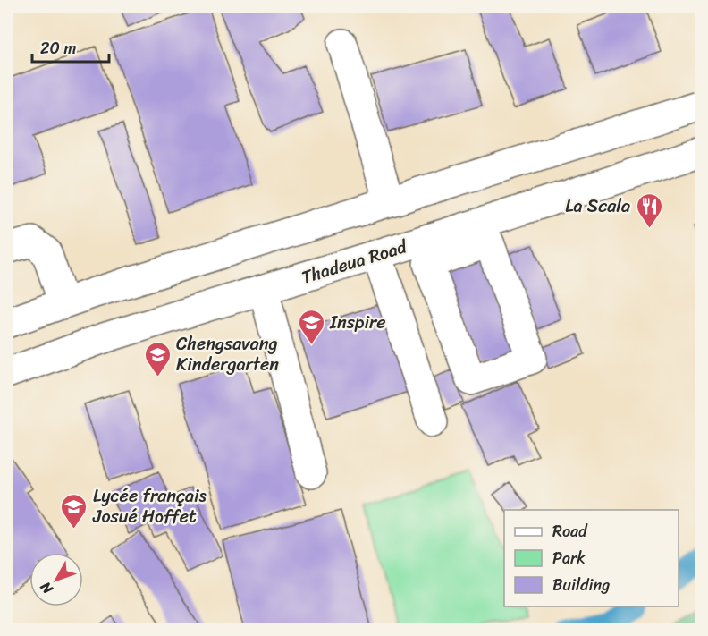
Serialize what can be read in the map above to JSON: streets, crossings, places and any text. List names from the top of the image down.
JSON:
{
  "streets": {
    "main road": ["Thadeua Road"]
  },
  "places": {
    "restaurant": ["La Scala"],
    "school or university": ["Inspire", "Chengsavang Kindergarten", "Lycée français Josué Hoffet"]
  },
  "legend": ["Road", "Park", "Building"],
  "scale_bar": "20 m",
  "north": "bottom left"
}
